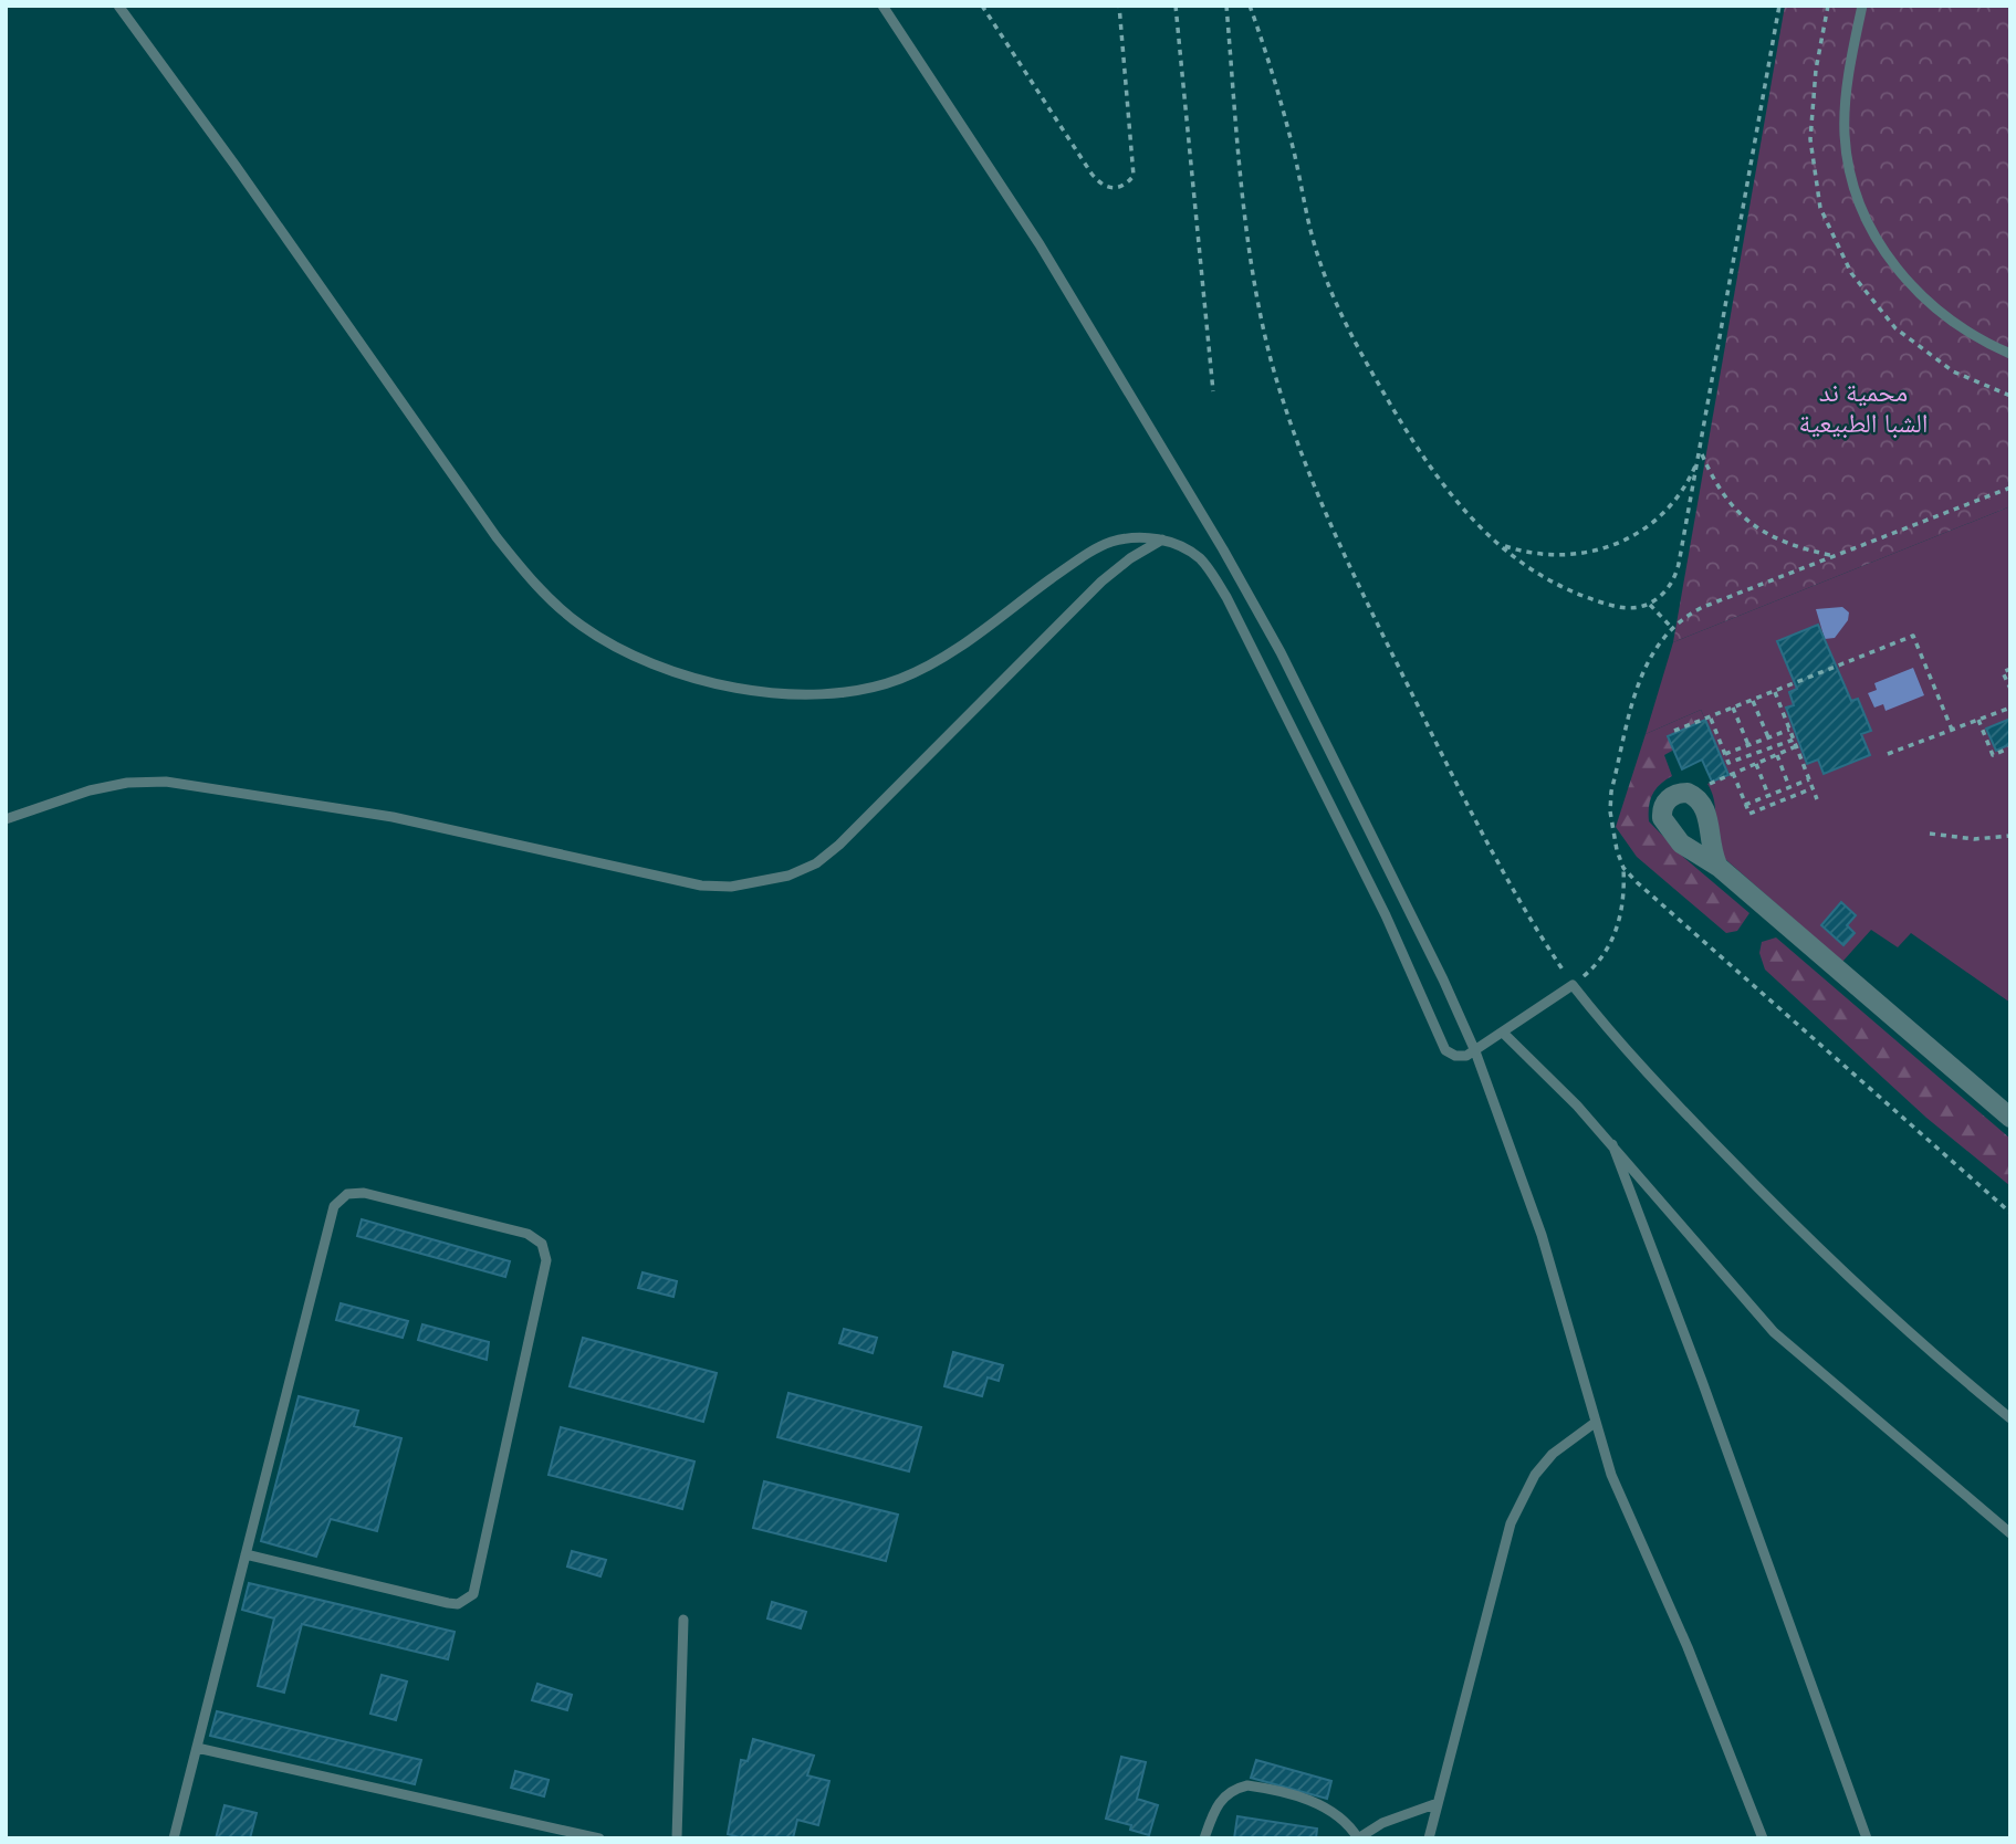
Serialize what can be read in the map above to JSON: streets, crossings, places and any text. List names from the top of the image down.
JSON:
{
  "parks": ["محمية ند الشبا الطبيعية"]
}
